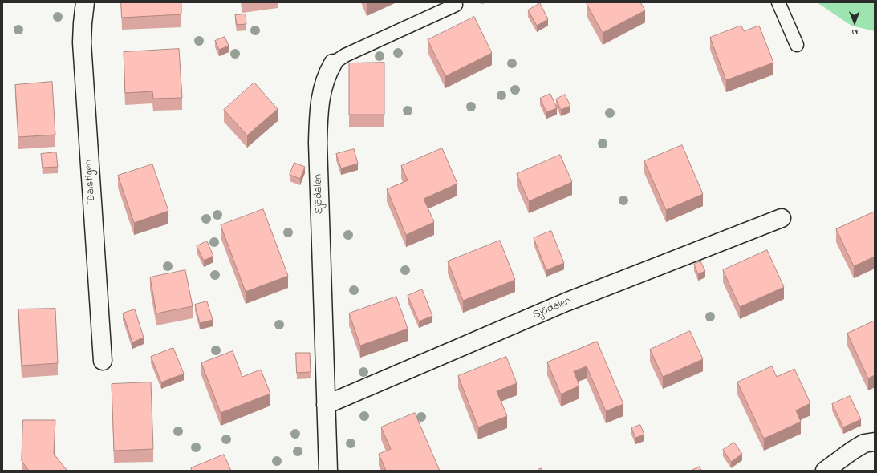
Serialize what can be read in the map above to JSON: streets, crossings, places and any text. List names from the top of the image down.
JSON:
{
  "streets": {
    "street": ["Dalstigen", "Sjödalen"]
  },
  "north": "bottom"
}
